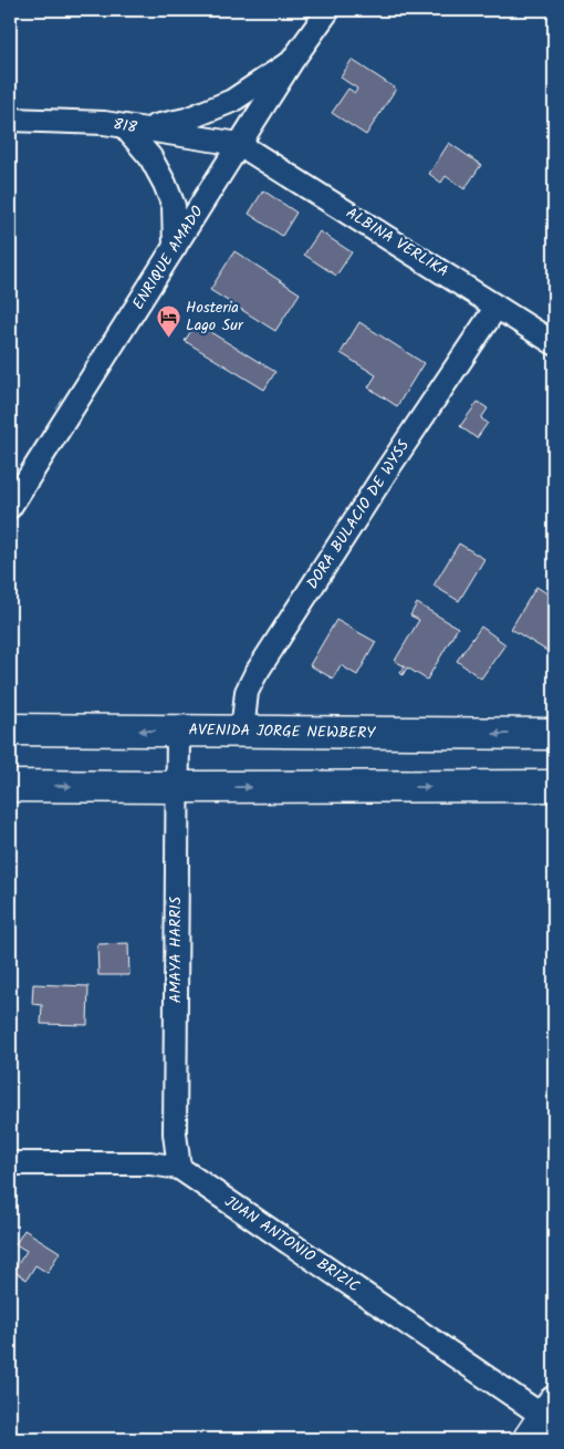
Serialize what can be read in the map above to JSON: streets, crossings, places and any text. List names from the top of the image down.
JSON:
{
  "streets": {
    "street": [
      "818",
      "ALBINA VERLIKA",
      "ENRIQUE AMADO",
      "DORA BULACIO DE WYSS",
      "AVENIDA JORGE NEWBERY",
      "AMAYA HARRIS",
      "JUAN ANTONIO BRIZIC"
    ]
  },
  "crossings": [
    ["818", "ALBINA VERLIKA"],
    ["818", "ENRIQUE AMADO"],
    ["ALBINA VERLIKA", "ENRIQUE AMADO"],
    ["ALBINA VERLIKA", "DORA BULACIO DE WYSS"],
    ["DORA BULACIO DE WYSS", "AVENIDA JORGE NEWBERY"],
    ["AVENIDA JORGE NEWBERY", "AMAYA HARRIS"],
    ["AMAYA HARRIS", "JUAN ANTONIO BRIZIC"]
  ],
  "places": {
    "hotel": ["Hosteria Lago Sur"]
  }
}
